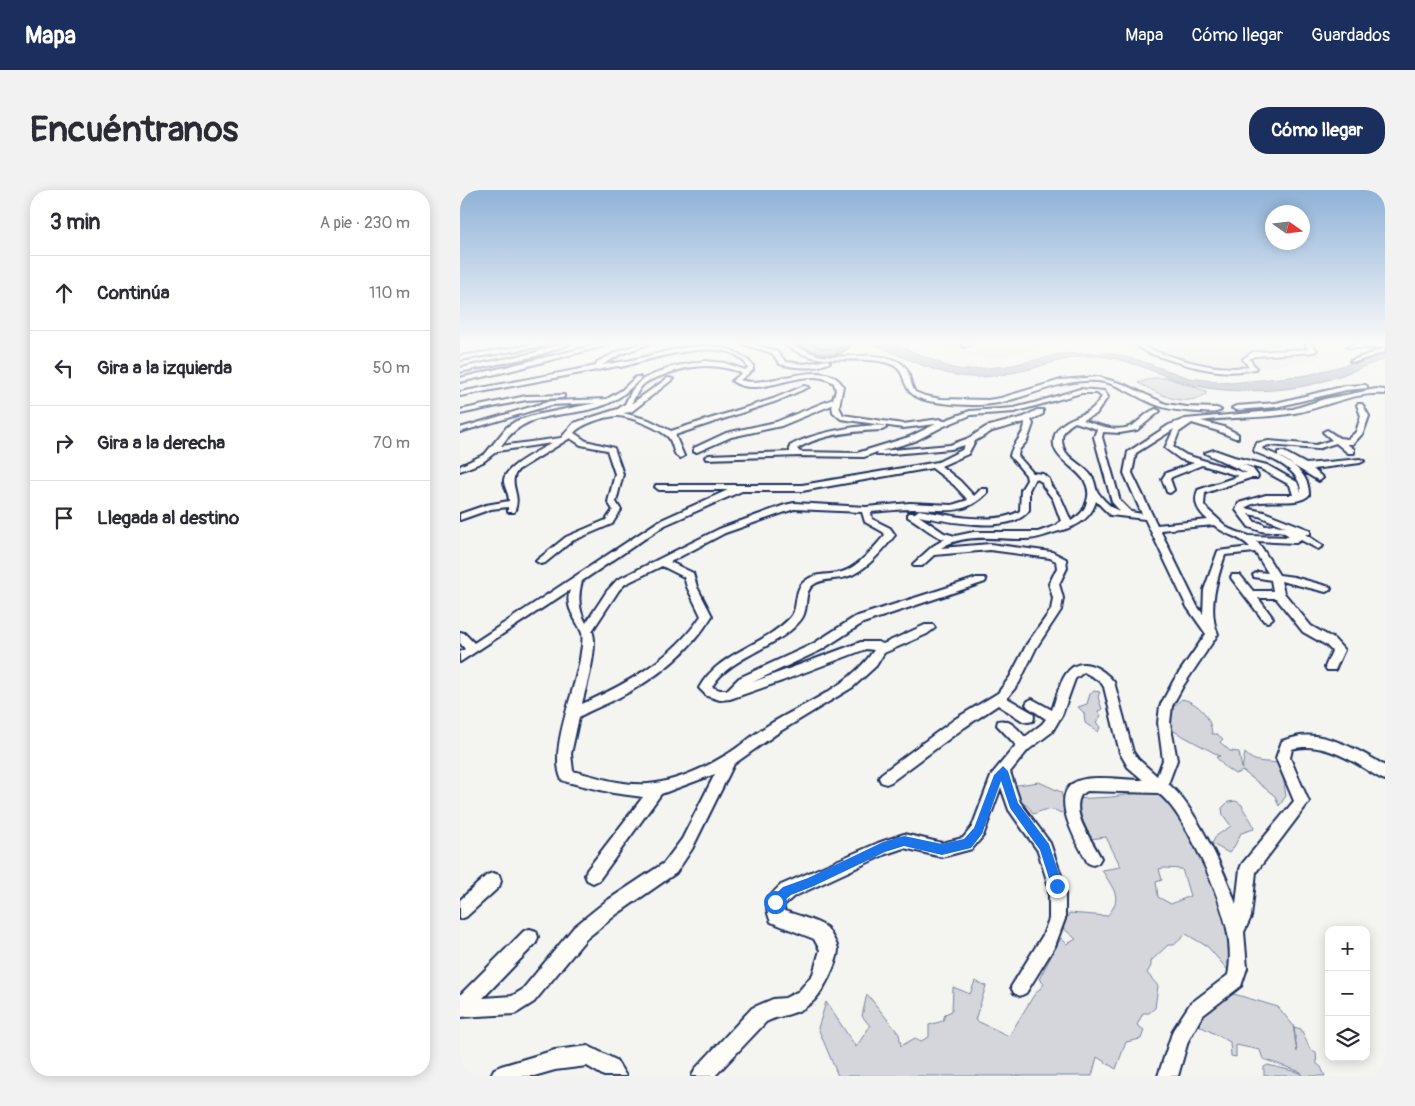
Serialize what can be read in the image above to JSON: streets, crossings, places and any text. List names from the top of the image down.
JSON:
{
  "north": "right",
  "page": {
    "header": "Mapa",
    "nav": ["Mapa", "Cómo llegar", "Guardados"],
    "buttons": "Cómo llegar",
    "title": "Encuéntranos",
    "heading": ["3 min", "A pie · 230 m"],
    "list": [
      ["Continúa", "110 m"],
      ["Gira a la izquierda", "50 m"],
      ["Gira a la derecha", "70 m"],
      "Llegada al destino"
    ],
    "map_buttons": ["+", "−"]
  }
}
